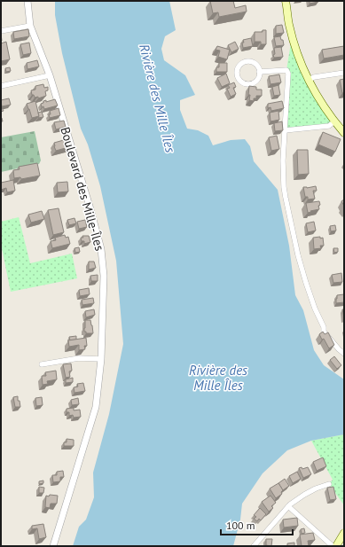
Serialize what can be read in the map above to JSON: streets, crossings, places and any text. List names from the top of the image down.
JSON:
{
  "streets": {
    "street": ["Boulevard des Mille-Îles"]
  },
  "water": ["Rivière des Mille Îles"],
  "scale_bar": "100 m"
}
